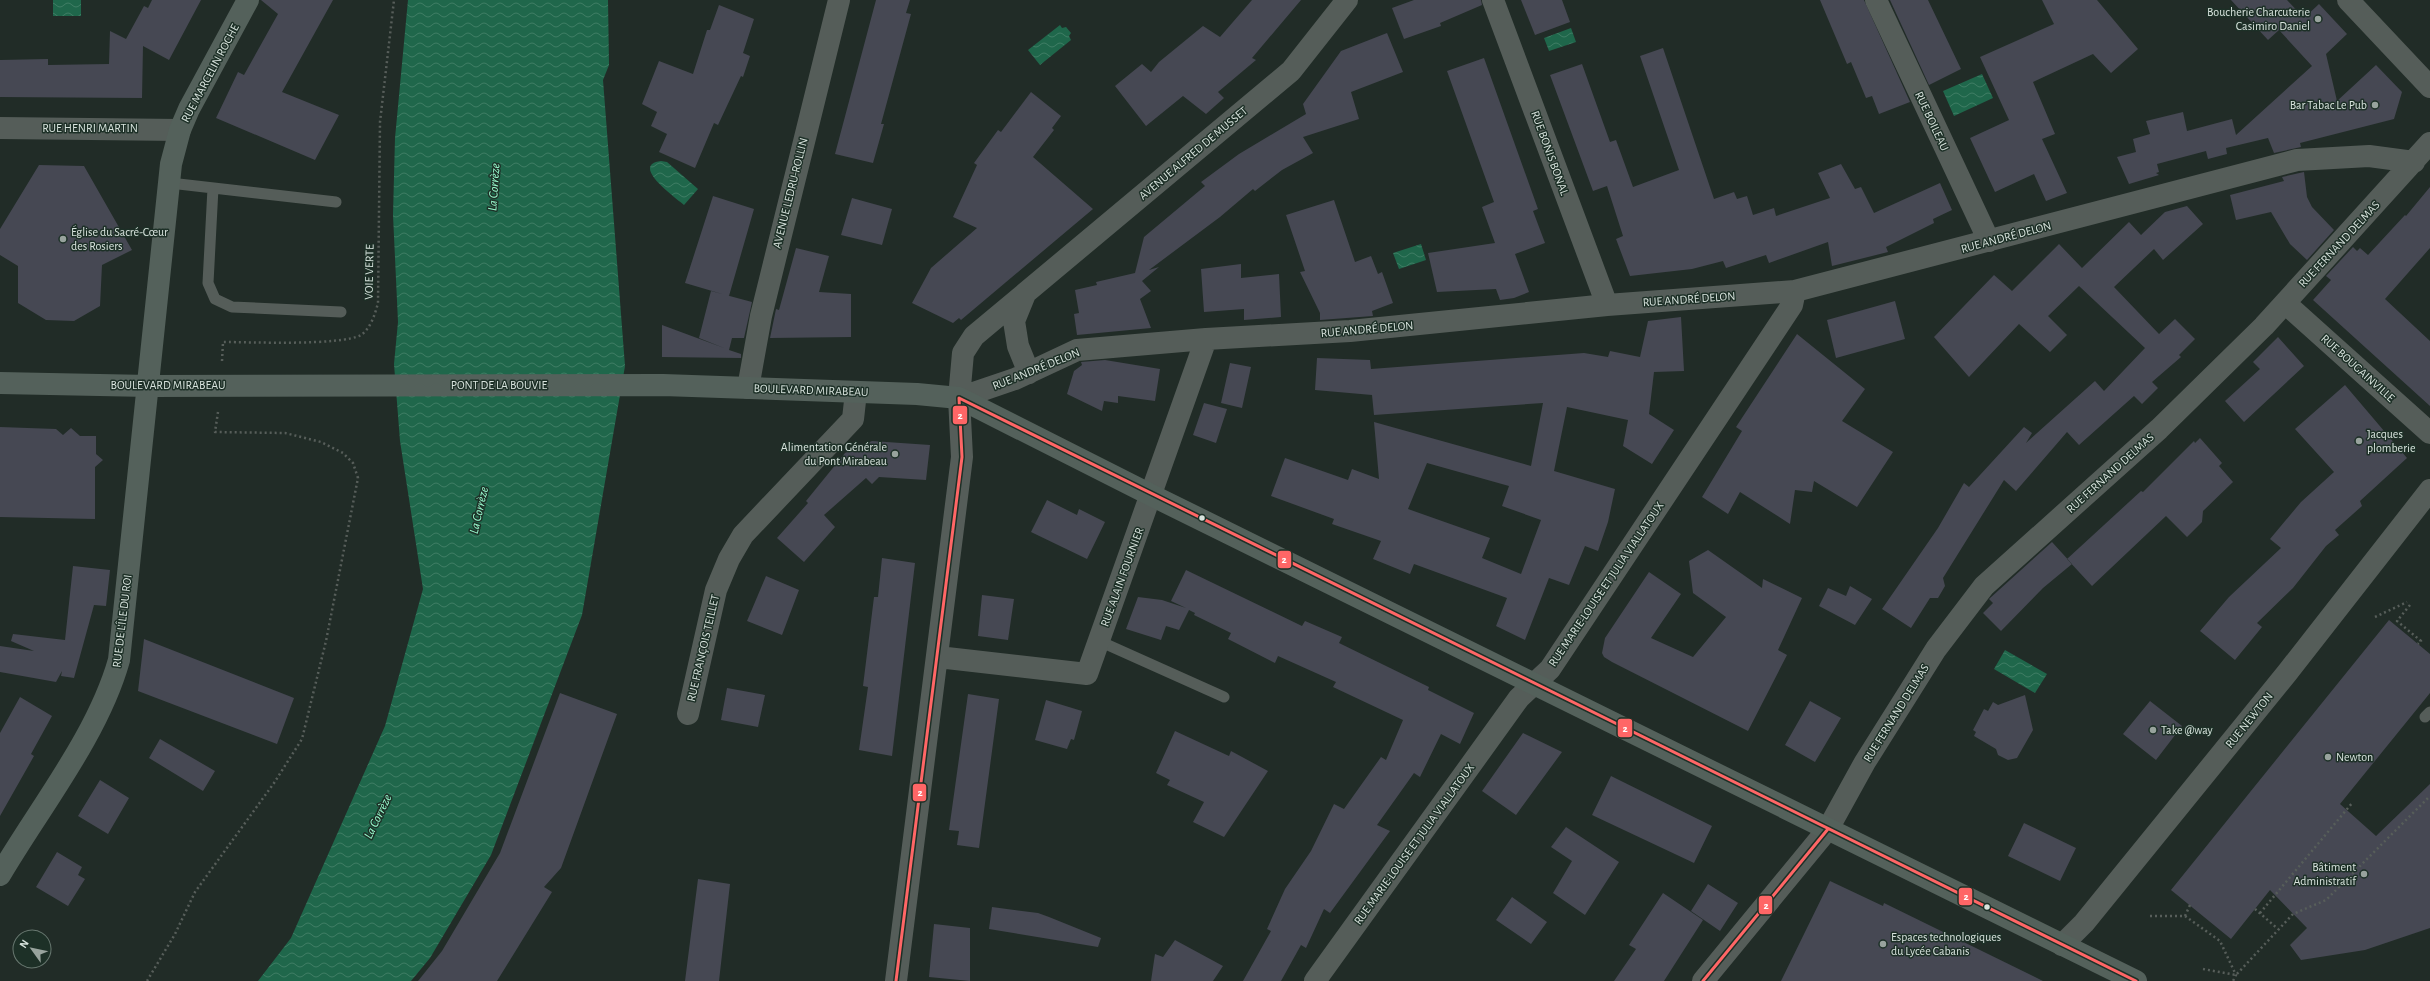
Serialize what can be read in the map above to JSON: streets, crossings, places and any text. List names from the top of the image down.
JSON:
{
  "streets": {
    "main road": [
      "RUE MARCELIN ROCHE",
      "BOULEVARD MIRABEAU",
      "PONT DE LA BOUVIE",
      "RUE DE L'ÎLE DU ROI"
    ],
    "street": [
      "RUE BOILEAU",
      "RUE HENRI MARTIN",
      "AVENUE ALFRED DE MUSSET",
      "RUE BONIS BONAL",
      "AVENUE LEDRU-ROLLIN",
      "RUE ANDRÉ DELON",
      "RUE FERNAND DELMAS",
      "RUE BOUGAINVILLE",
      "RUE ALAIN FOURNIER",
      "RUE MARIE-LOUISE ET JULIA VIALLATOUX",
      "RUE FRANÇOIS TEILLET",
      "RUE NEWTON"
    ],
    "path": ["VOIE VERTE"]
  },
  "crossings": [
    ["RUE MARCELIN ROCHE", "RUE HENRI MARTIN"],
    ["RUE MARCELIN ROCHE", "BOULEVARD MIRABEAU"],
    ["RUE MARCELIN ROCHE", "RUE DE L'ÎLE DU ROI"],
    ["RUE BOILEAU", "RUE ANDRÉ DELON"],
    ["AVENUE ALFRED DE MUSSET", "RUE ANDRÉ DELON"],
    ["AVENUE ALFRED DE MUSSET", "BOULEVARD MIRABEAU"],
    ["AVENUE ALFRED DE MUSSET", "RUE ALAIN FOURNIER"],
    ["RUE BONIS BONAL", "RUE ANDRÉ DELON"],
    ["AVENUE LEDRU-ROLLIN", "BOULEVARD MIRABEAU"],
    ["RUE ANDRÉ DELON", "RUE FERNAND DELMAS"],
    ["RUE ANDRÉ DELON", "BOULEVARD MIRABEAU"],
    ["RUE ANDRÉ DELON", "RUE ALAIN FOURNIER"],
    ["RUE ANDRÉ DELON", "RUE MARIE-LOUISE ET JULIA VIALLATOUX"],
    ["RUE FERNAND DELMAS", "RUE BOUGAINVILLE"],
    ["VOIE VERTE", "BOULEVARD MIRABEAU"],
    ["BOULEVARD MIRABEAU", "PONT DE LA BOUVIE"],
    ["BOULEVARD MIRABEAU", "RUE DE L'ÎLE DU ROI"],
    ["BOULEVARD MIRABEAU", "RUE FRANÇOIS TEILLET"]
  ],
  "water": ["La Corrèze"],
  "places": [
    "Boucherie Charcuterie Casimiro Daniel",
    "Bar Tabac Le Pub",
    "Église du Sacré-Cœur des Rosiers",
    "Jacques plomberie",
    "Alimentation Générale du Pont Mirabeau",
    "Take @way",
    "Newton",
    "Bâtiment Administratif",
    "Espaces technologiques du Lycée Cabanis"
  ],
  "lines": ["transit line 2"],
  "north": "top left"
}
